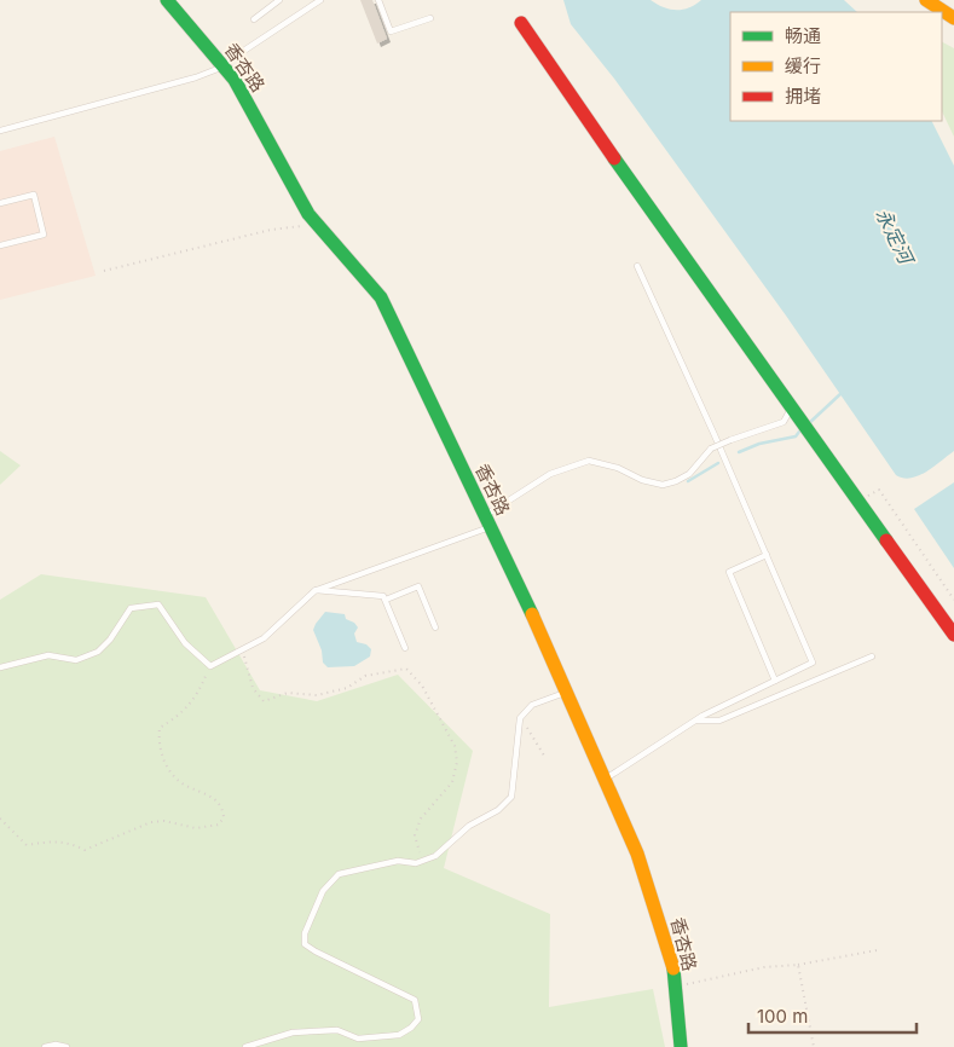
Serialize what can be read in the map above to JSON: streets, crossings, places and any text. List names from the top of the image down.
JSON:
{
  "streets": {
    "main road": ["香杏路"]
  },
  "water": ["永定河"],
  "legend": ["畅通", "缓行", "拥堵"],
  "scale_bar": "100 m"
}
